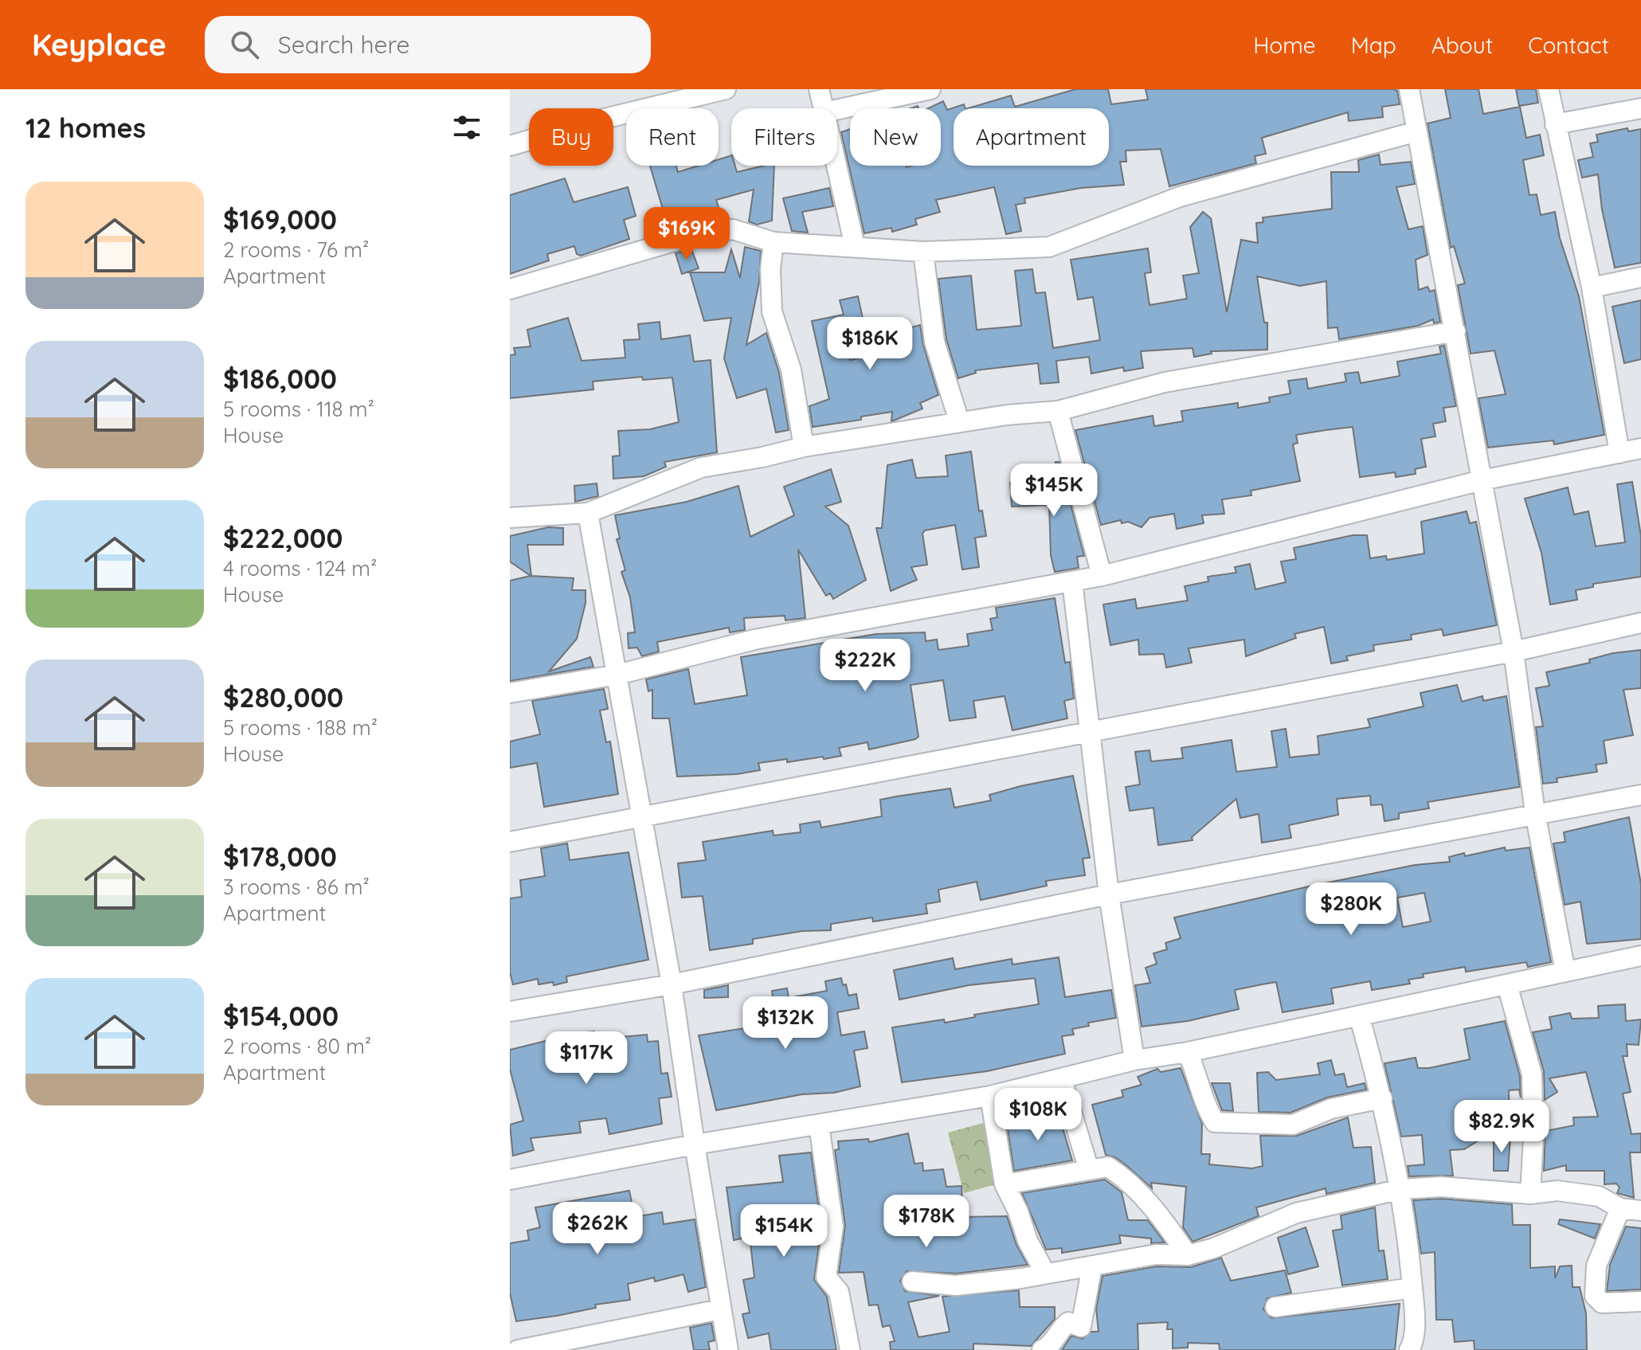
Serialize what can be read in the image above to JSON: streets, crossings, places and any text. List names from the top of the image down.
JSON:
{
  "page": {
    "header": "Keyplace",
    "search": "Search here",
    "nav": [
      "Home",
      "Map",
      "About",
      "Contact"
    ],
    "heading": "12 homes",
    "chip": [
      "Buy",
      "Rent",
      "Filters",
      "New",
      "Apartment"
    ],
    "list": [
      {
        "name": "$169,000",
        "note": "2 rooms · 76 m² · Apartment"
      },
      {
        "name": "$186,000",
        "note": "5 rooms · 118 m² · House"
      },
      {
        "name": "$222,000",
        "note": "4 rooms · 124 m² · House"
      },
      {
        "name": "$280,000",
        "note": "5 rooms · 188 m² · House"
      },
      {
        "name": "$178,000",
        "note": "3 rooms · 86 m² · Apartment"
      },
      {
        "name": "$154,000",
        "note": "2 rooms · 80 m² · Apartment"
      }
    ],
    "price": [
      "$169K",
      "$186K",
      "$145K",
      "$222K",
      "$280K",
      "$132K",
      "$117K",
      "$108K",
      "$82.9K",
      "$178K",
      "$262K",
      "$154K"
    ]
  }
}
